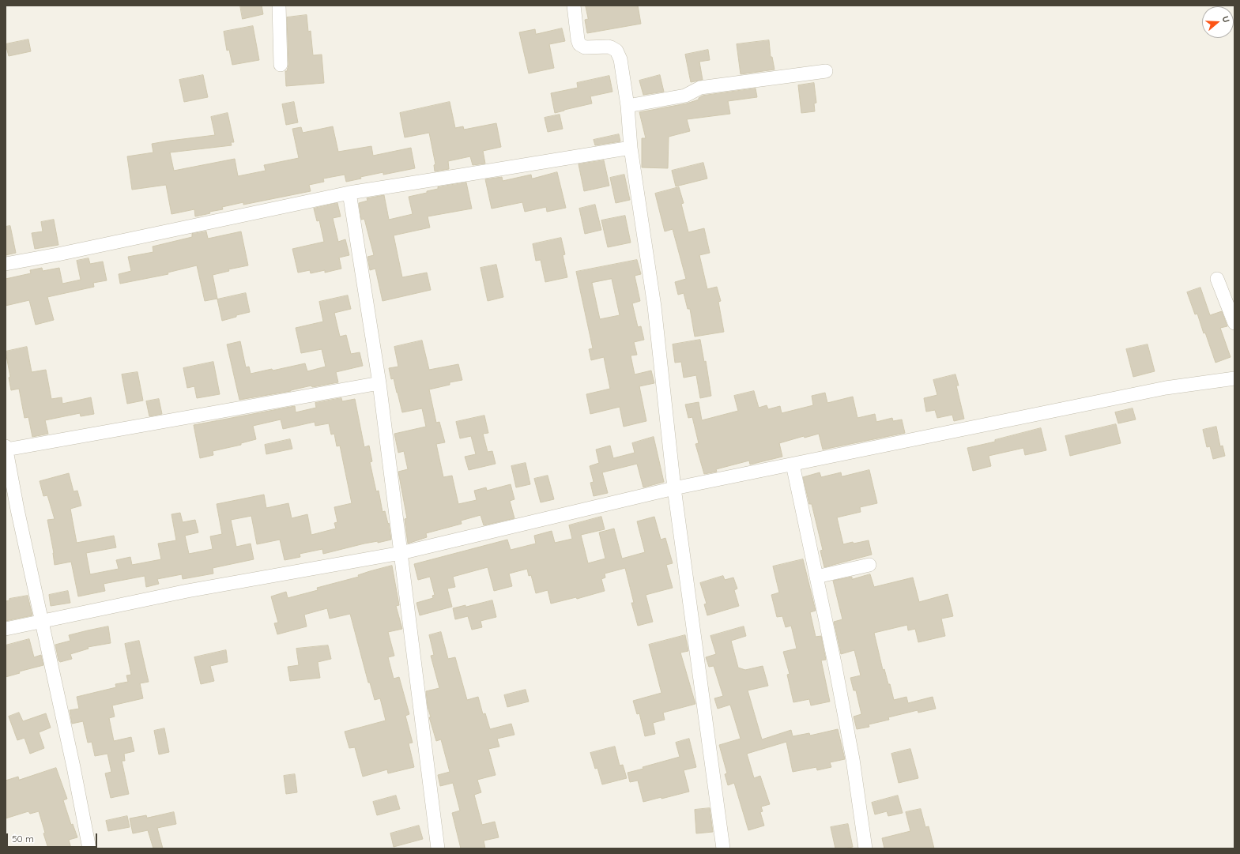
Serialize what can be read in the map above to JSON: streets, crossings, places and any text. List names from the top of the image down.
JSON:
{
  "scale_bar": "50 m",
  "north": "right"
}
